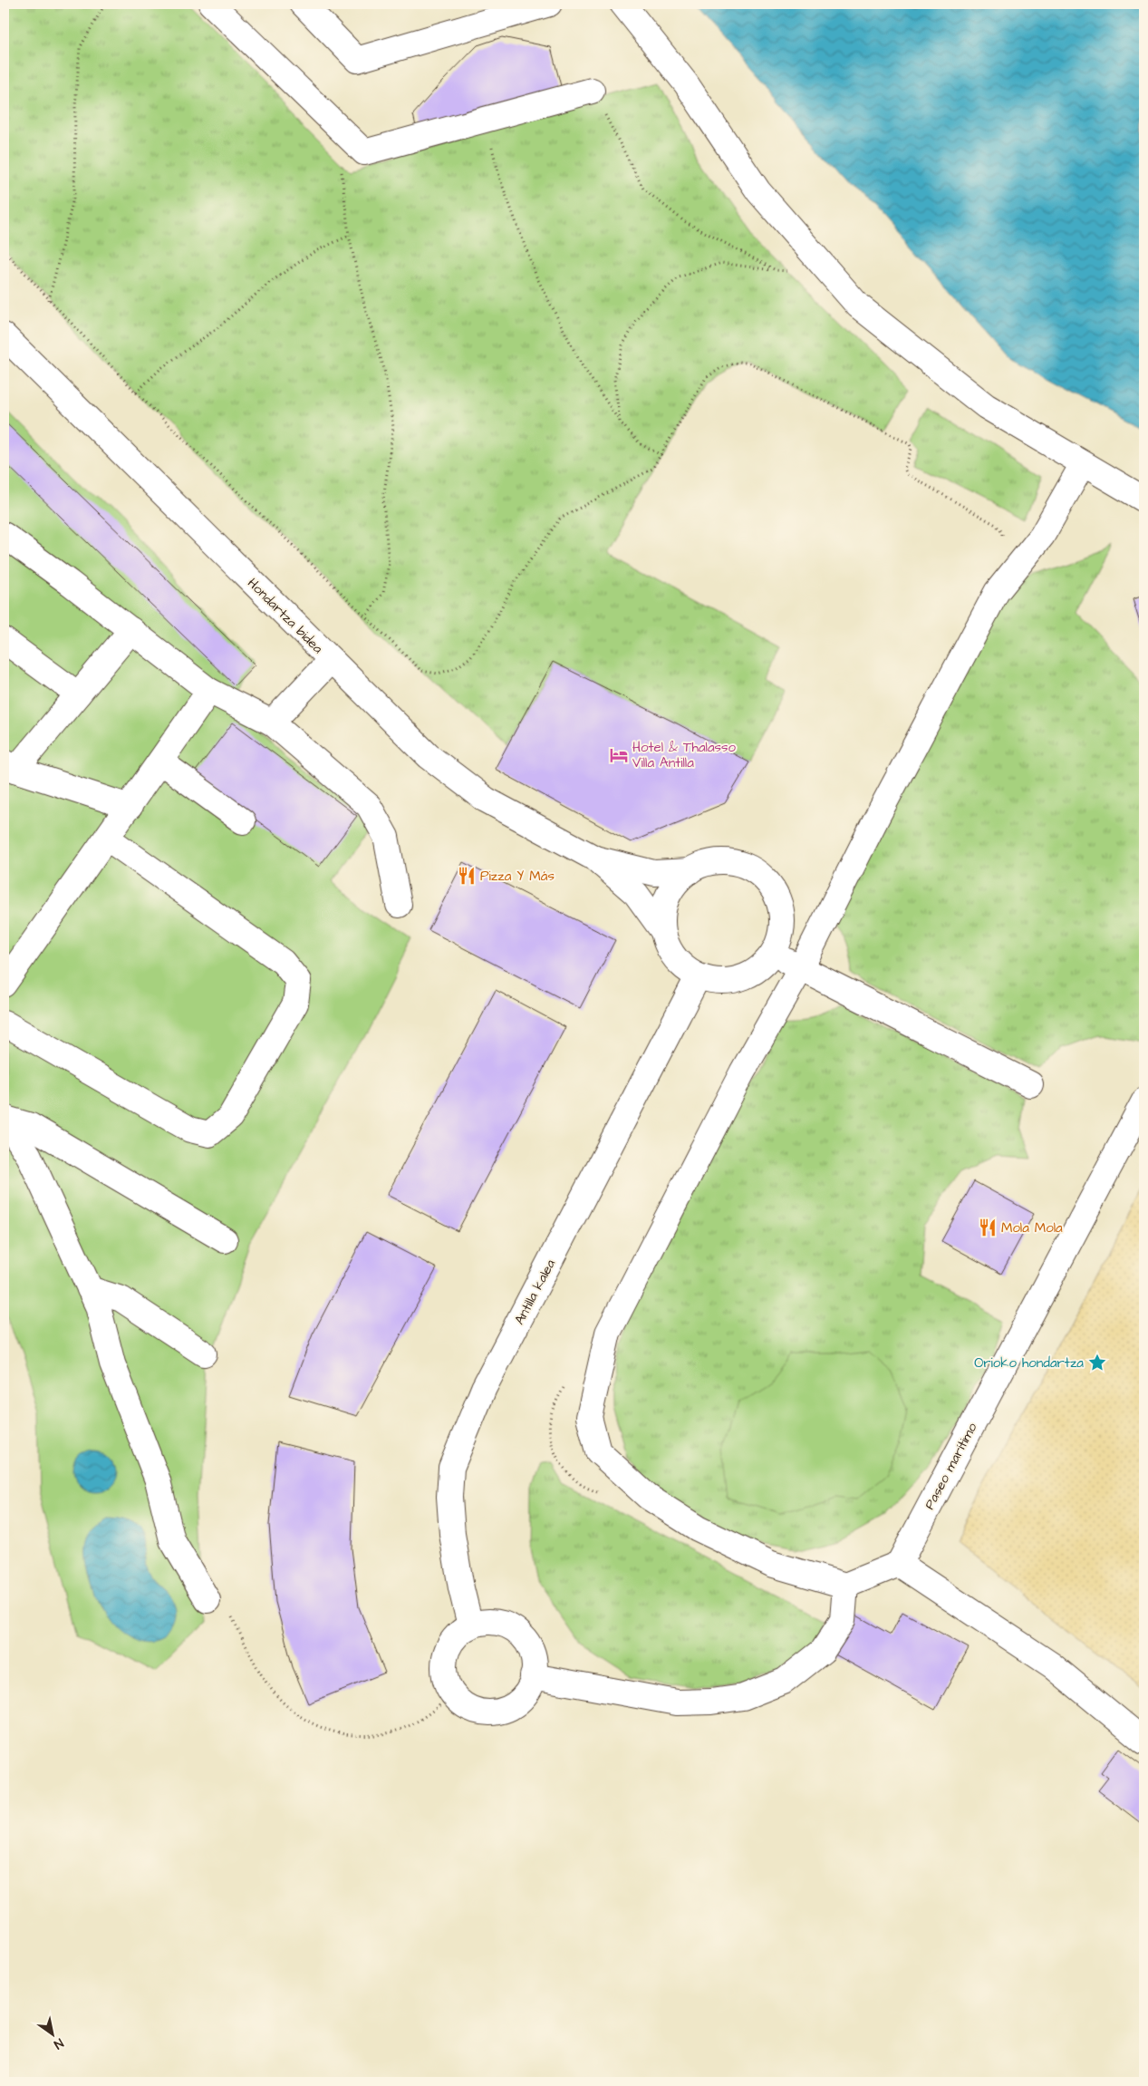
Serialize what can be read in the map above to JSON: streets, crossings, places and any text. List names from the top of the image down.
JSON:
{
  "streets": {
    "street": ["Hondartza bidea", "Antilla kalea", "Paseo marítimo"]
  },
  "places": {
    "hotel": ["Hotel & Thalasso Villa Antilla"],
    "restaurant": ["Pizza Y Más", "Mola Mola"],
    "place": ["Orioko hondartza"]
  },
  "north": "bottom right"
}
